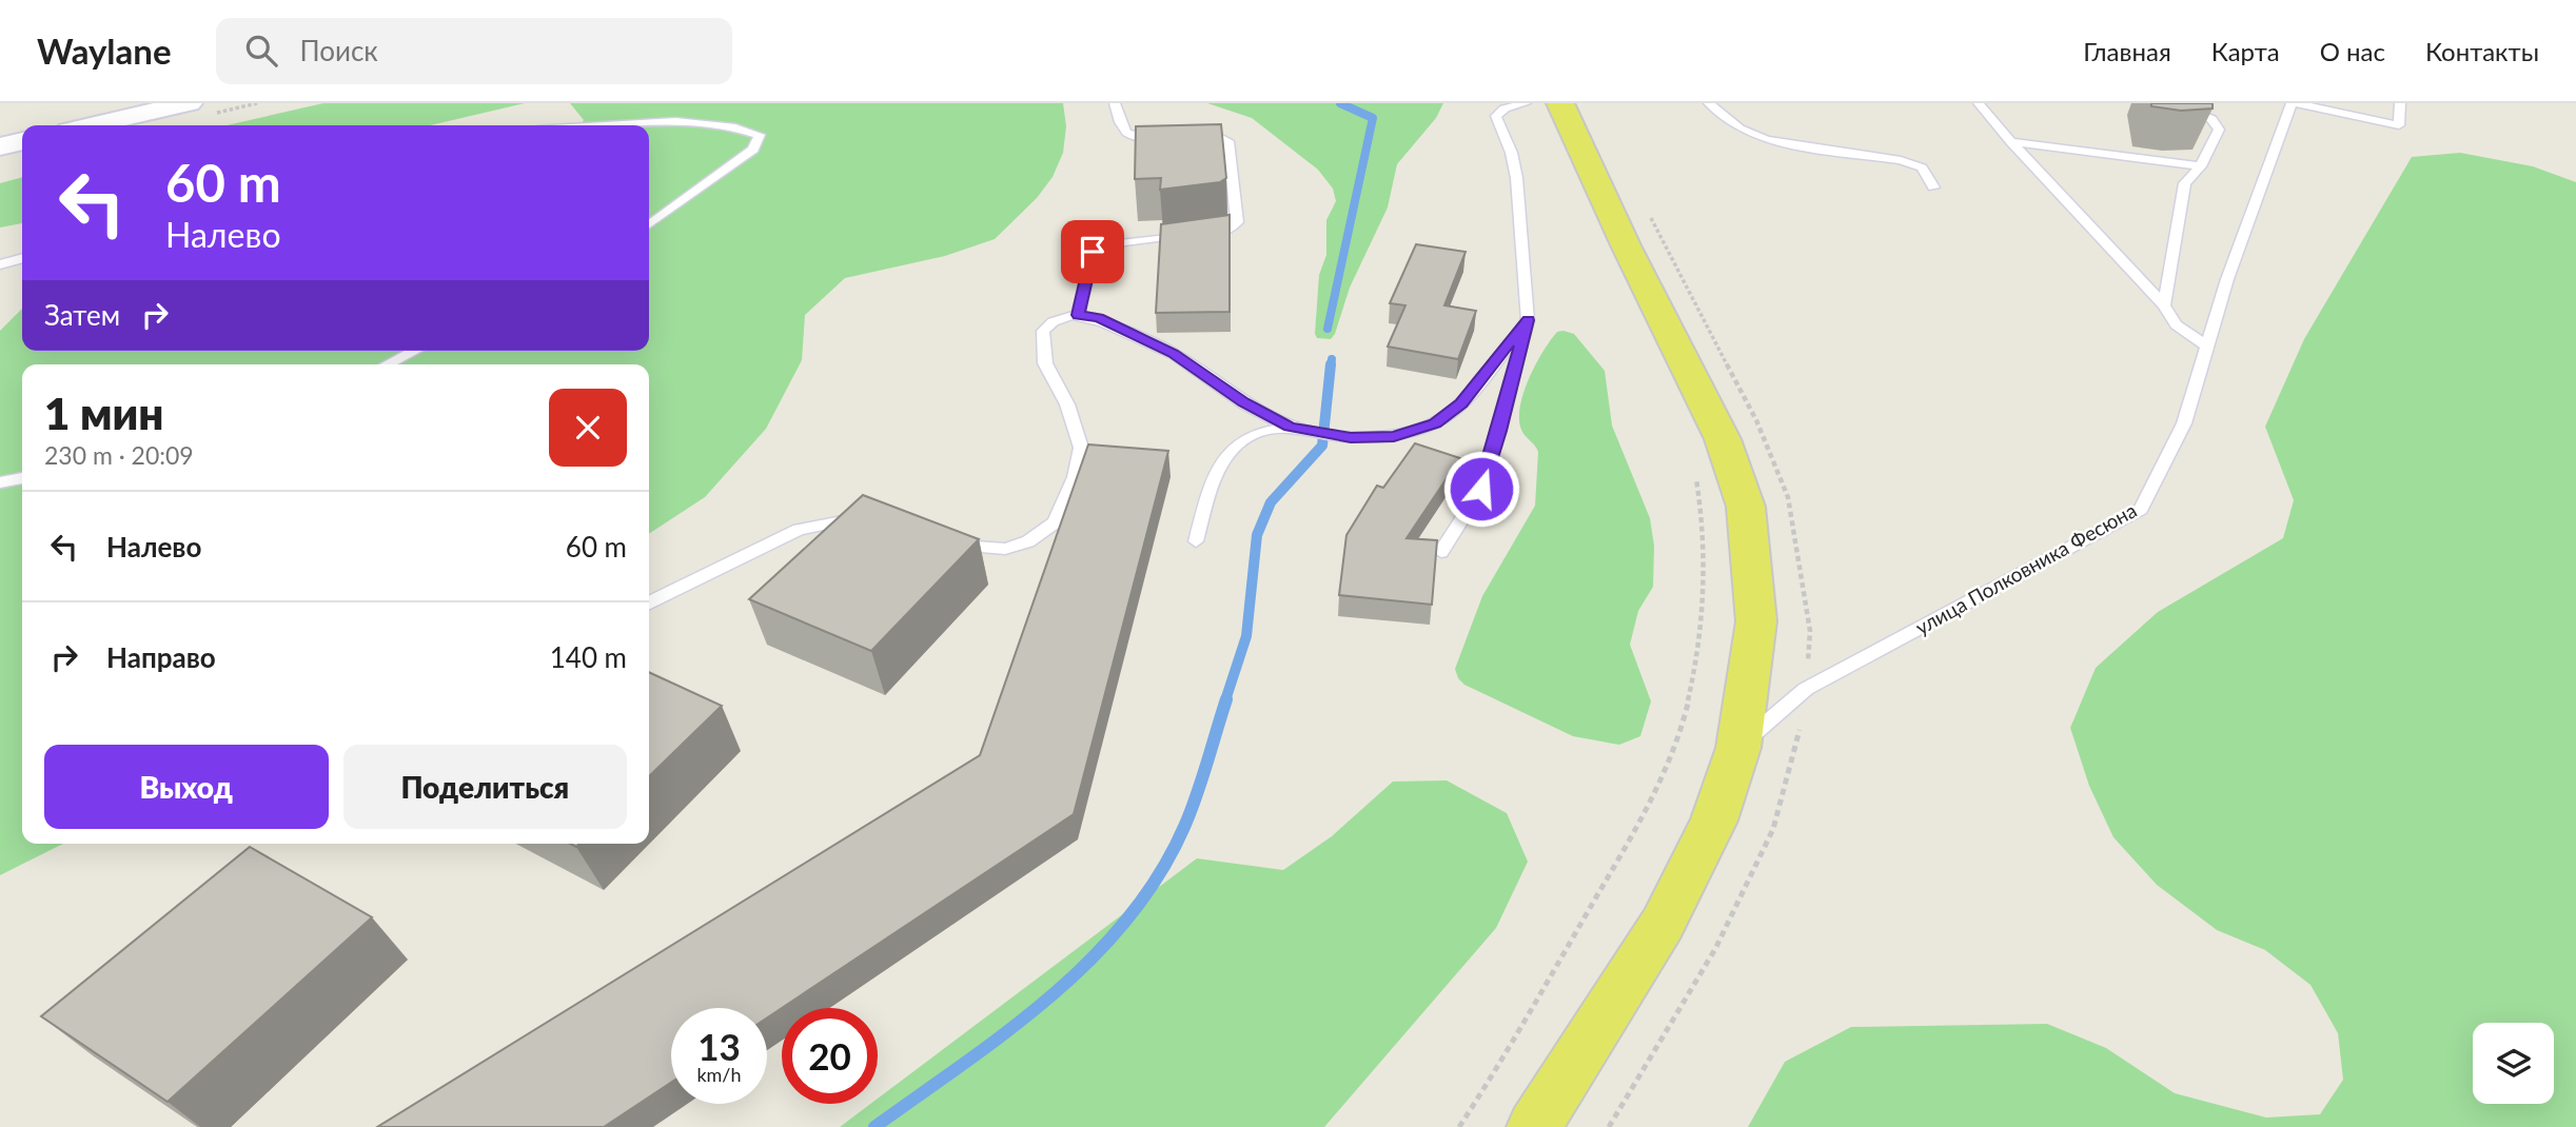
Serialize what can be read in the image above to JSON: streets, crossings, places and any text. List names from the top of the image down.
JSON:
{
  "streets": {
    "lane": ["улица Полковника Фесюна"]
  },
  "page": {
    "header": "Waylane",
    "search": "Поиск",
    "nav": [
      "Главная",
      "Карта",
      "О нас",
      "Контакты"
    ],
    "turn": ["60 m", "Налево"],
    "then": "Затем",
    "heading": ["1 мин", "230 m · 20:09"],
    "list": [
      {
        "name": "Налево",
        "value": "60 m"
      },
      {
        "name": "Направо",
        "value": "140 m"
      }
    ],
    "buttons": ["Выход", "Поделиться"],
    "speed": "13 km/h",
    "limit": "20"
  }
}
